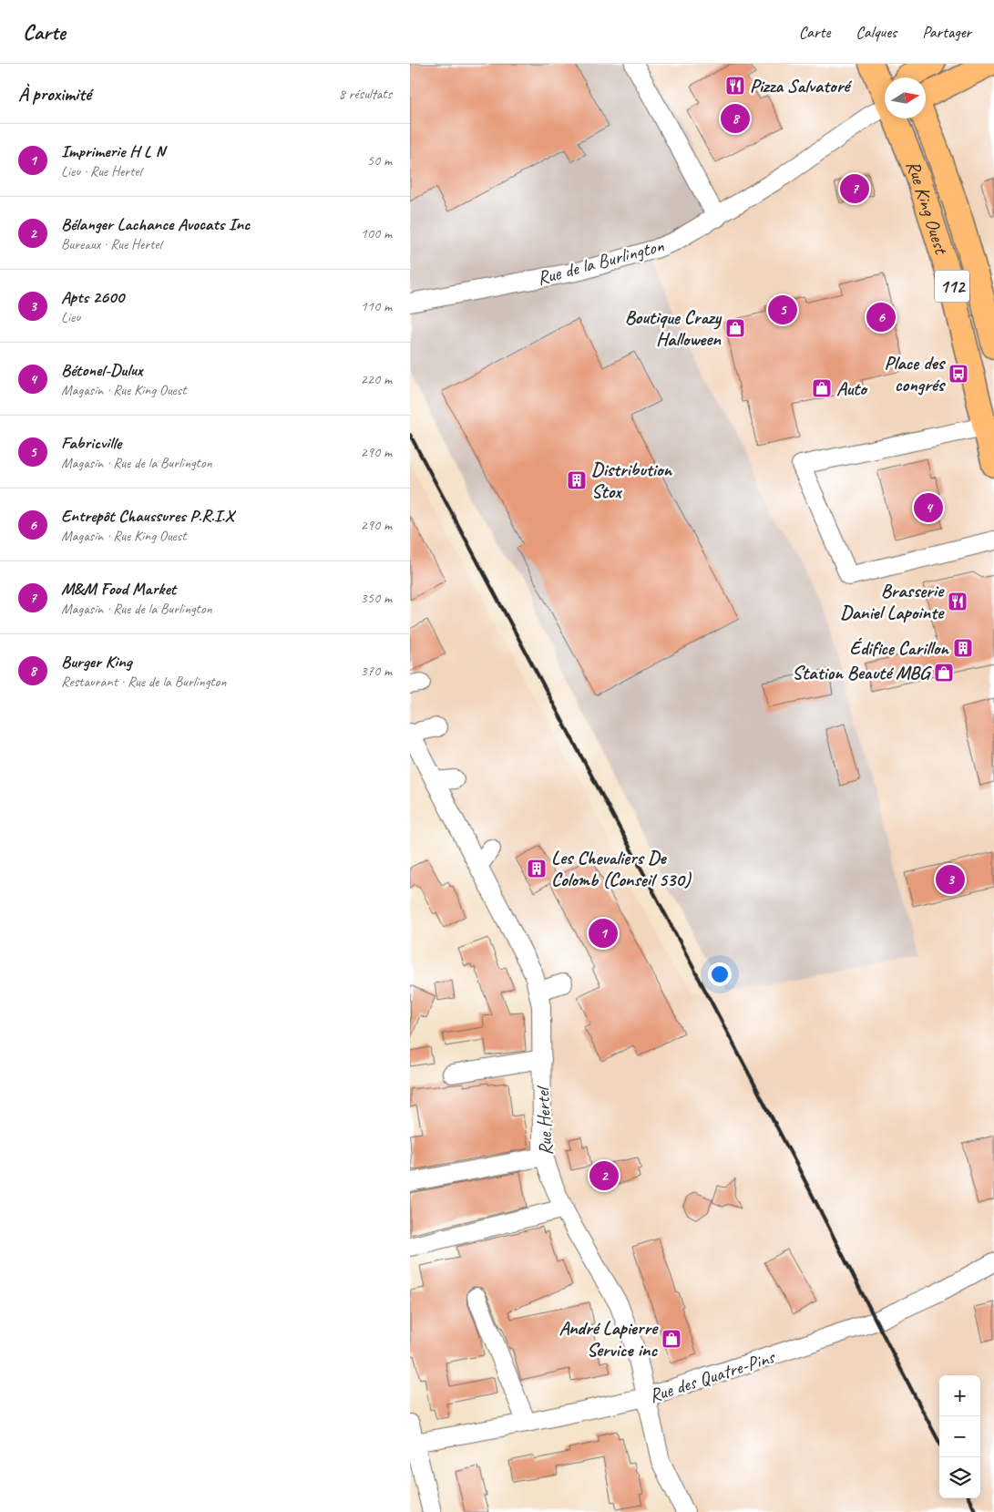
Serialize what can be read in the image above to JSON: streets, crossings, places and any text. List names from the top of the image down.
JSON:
{
  "streets": {
    "main road": ["Rue King Ouest", "112"],
    "street": ["Rue de la Burlington", "Rue Hertel", "Rue des Quatre-Pins"]
  },
  "crossings": [
    ["Rue Hertel", "Rue des Quatre-Pins"]
  ],
  "places": {
    "restaurant": ["Pizza Salvatoré", "Brasserie Daniel Lapointe"],
    "shop": [
      "Boutique Crazy Halloween",
      "Auto",
      "Station Beauté MBG",
      "André Lapierre Service inc"
    ],
    "bus stop": ["Place des congrés"],
    "building": ["Distribution Stox", "Édifice Carillon", "Les Chevaliers De Colomb (Conseil 530)"]
  },
  "north": "right",
  "page": {
    "header": "Carte",
    "nav": ["Carte", "Calques", "Partager"],
    "heading": ["À proximité", "8 résultats"],
    "pins": [
      "8",
      "7",
      "5",
      "6",
      "4",
      "3",
      "1",
      "2"
    ],
    "list": [
      {
        "mark": "1",
        "name": "Imprimerie H L N",
        "note": "Lieu · Rue Hertel",
        "value": "50 m"
      },
      {
        "mark": "2",
        "name": "Bélanger Lachance Avocats Inc",
        "note": "Bureaux · Rue Hertel",
        "value": "100 m"
      },
      {
        "mark": "3",
        "name": "Apts 2600",
        "note": "Lieu",
        "value": "110 m"
      },
      {
        "mark": "4",
        "name": "Bétonel-Dulux",
        "note": "Magasin · Rue King Ouest",
        "value": "220 m"
      },
      {
        "mark": "5",
        "name": "Fabricville",
        "note": "Magasin · Rue de la Burlington",
        "value": "290 m"
      },
      {
        "mark": "6",
        "name": "Entrepôt Chaussures P.R.I.X",
        "note": "Magasin · Rue King Ouest",
        "value": "290 m"
      },
      {
        "mark": "7",
        "name": "M&M Food Market",
        "note": "Magasin · Rue de la Burlington",
        "value": "350 m"
      },
      {
        "mark": "8",
        "name": "Burger King",
        "note": "Restaurant · Rue de la Burlington",
        "value": "370 m"
      }
    ],
    "map_buttons": ["+", "−"]
  }
}
